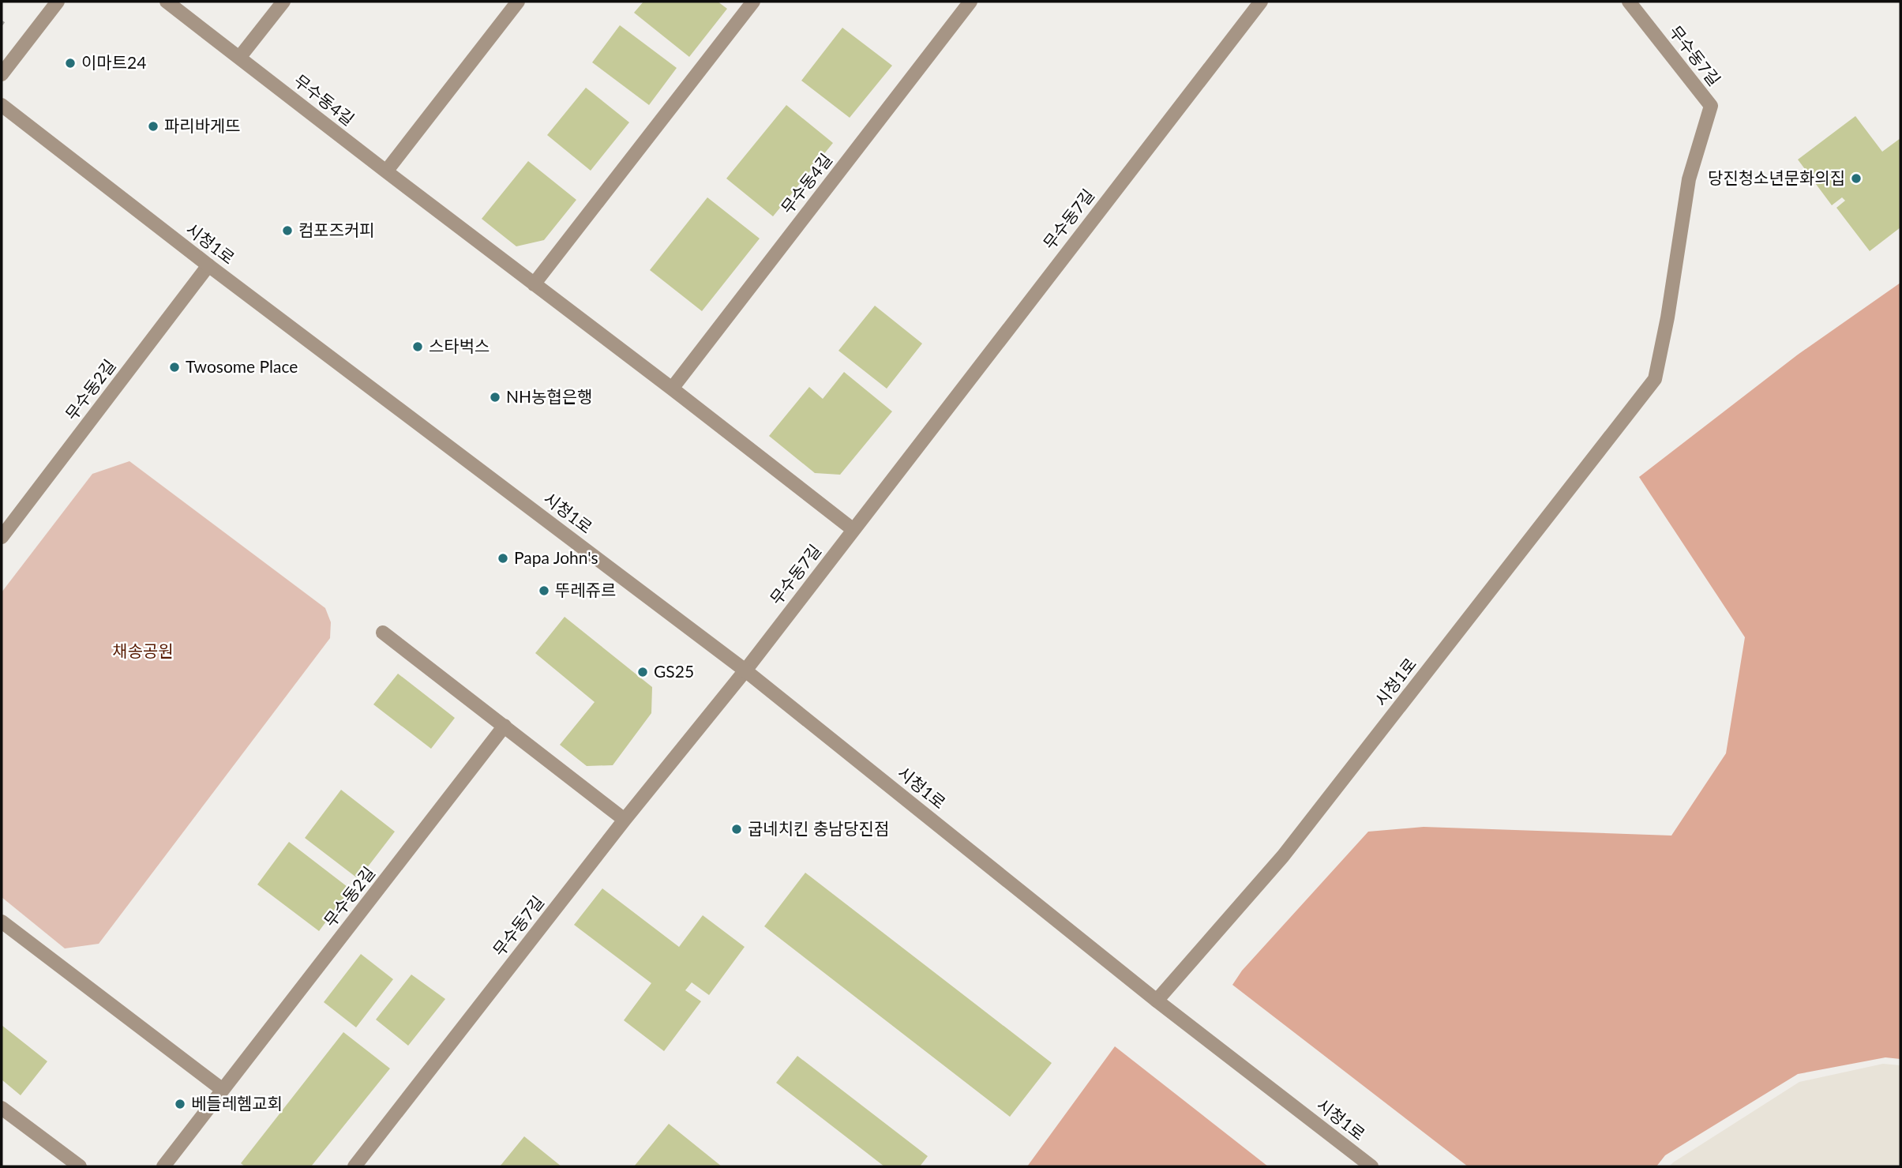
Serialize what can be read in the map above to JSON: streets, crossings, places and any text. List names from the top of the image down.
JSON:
{
  "streets": {
    "street": [
      "무수동7길",
      "무수동4길",
      "시청1로",
      "무수동2길"
    ]
  },
  "crossings": [
    ["무수동7길", "무수동4길"],
    ["무수동7길", "시청1로"],
    ["시청1로", "무수동2길"]
  ],
  "parks": ["채송공원"],
  "places": [
    "이마트24",
    "파리바게뜨",
    "당진청소년문화의집",
    "컴포즈커피",
    "스타벅스",
    "Twosome Place",
    "NH농협은행",
    "Papa John's",
    "뚜레쥬르",
    "GS25",
    "굽네치킨 충남당진점",
    "베들레헴교회"
  ]
}
